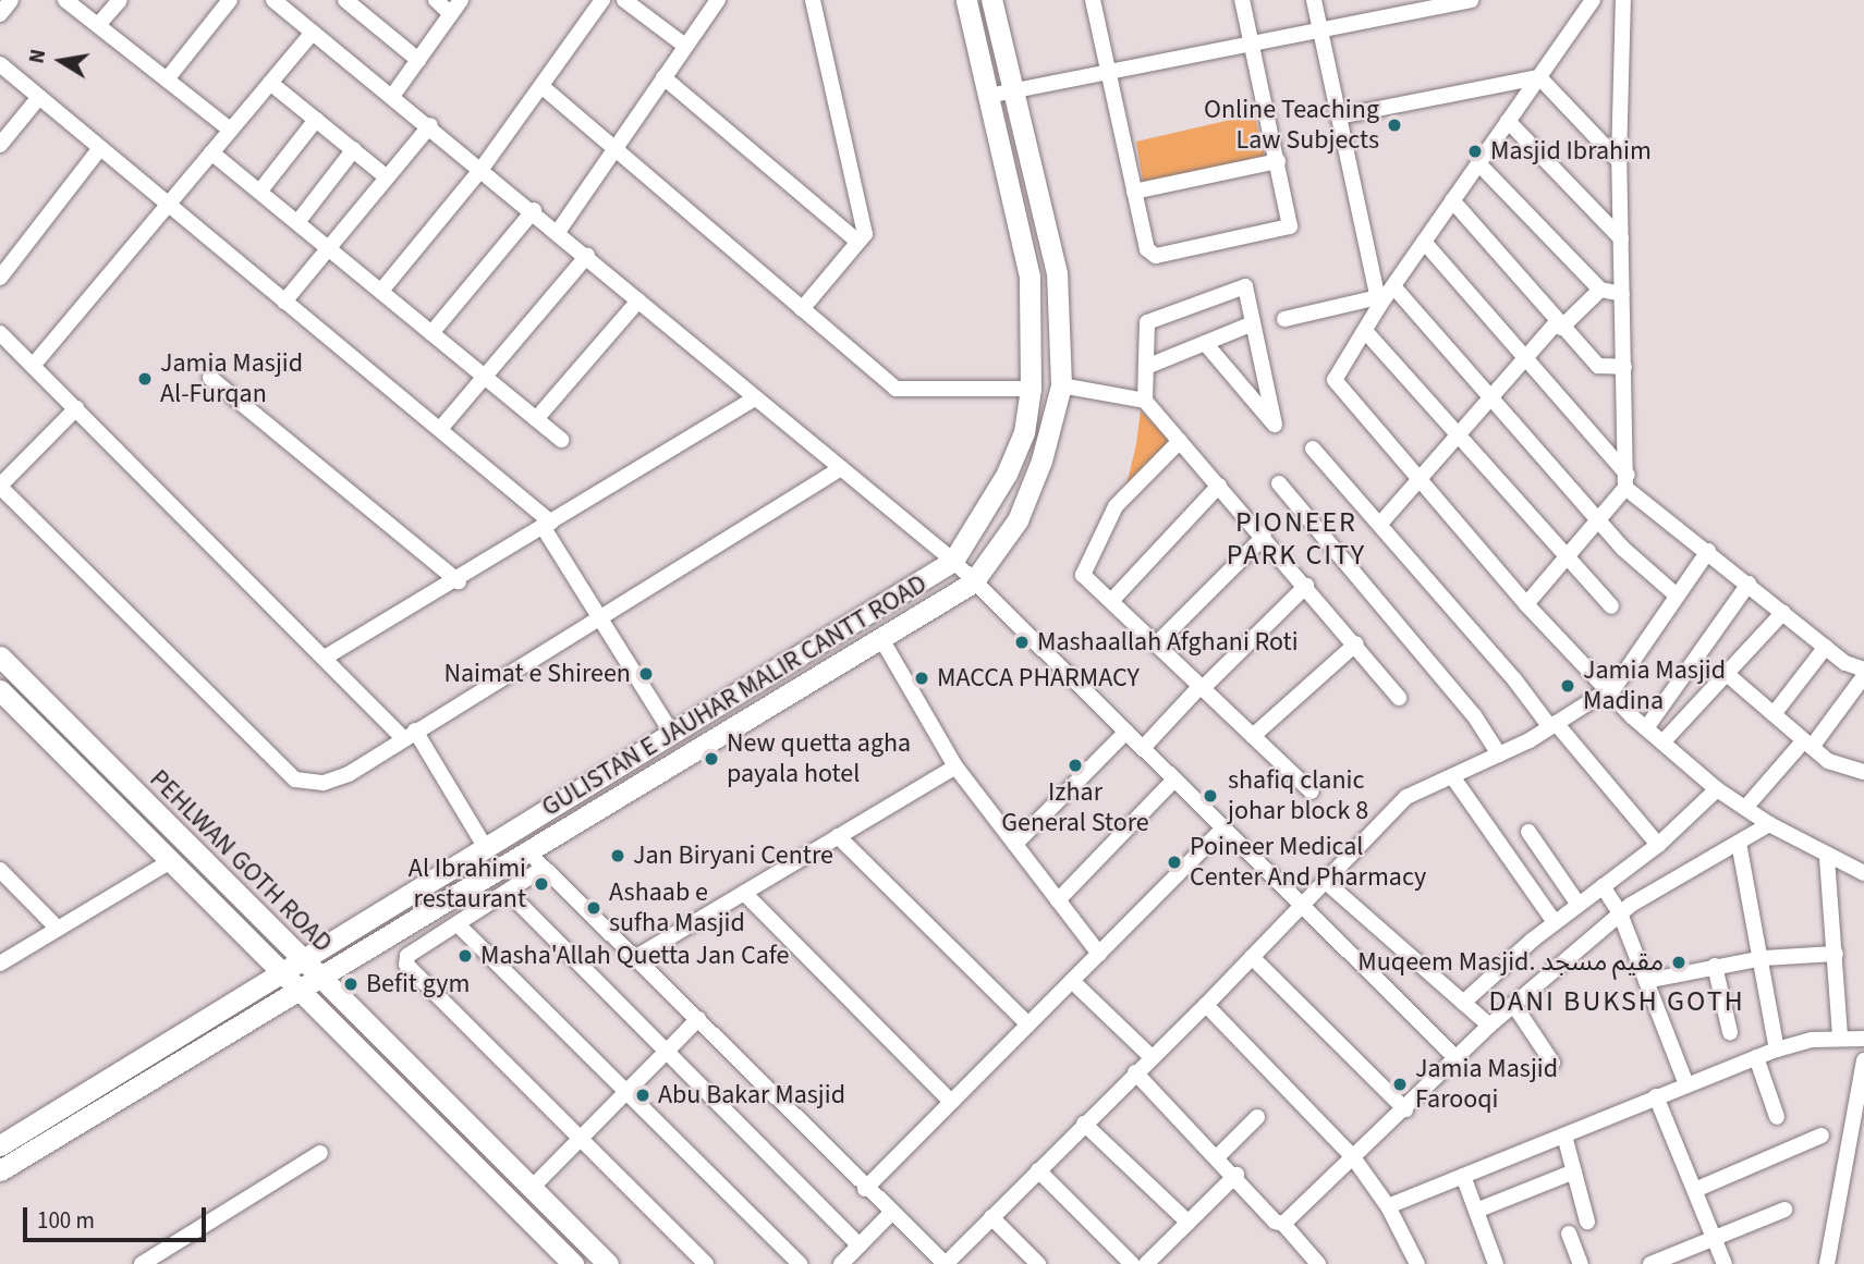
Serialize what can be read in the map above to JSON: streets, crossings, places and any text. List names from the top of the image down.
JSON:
{
  "streets": {
    "main road": ["GULISTAN E JAUHAR MALIR CANTT ROAD", "PEHLWAN GOTH ROAD"]
  },
  "crossings": [
    ["GULISTAN E JAUHAR MALIR CANTT ROAD", "PEHLWAN GOTH ROAD"]
  ],
  "districts": ["PIONEER PARK CITY", "DANI BUKSH GOTH"],
  "places": [
    "Online Teaching Law Subjects",
    "Masjid Ibrahim",
    "Jamia Masjid Al-Furqan",
    "Mashaallah Afghani Roti",
    "Naimat e Shireen",
    "MACCA PHARMACY",
    "Jamia Masjid Madina",
    "New quetta agha payala hotel",
    "Izhar General Store",
    "shafiq clanic johar block 8",
    "Jan Biryani Centre",
    "Poineer Medical Center And Pharmacy",
    "Al Ibrahimi restaurant",
    "Ashaab e sufha Masjid",
    "Masha'Allah Quetta Jan Cafe",
    "Muqeem Masjid. مقیم مسجد",
    "Befit gym",
    "Jamia Masjid Farooqi",
    "Abu Bakar Masjid"
  ],
  "scale_bar": "100 m",
  "north": "left"
}
